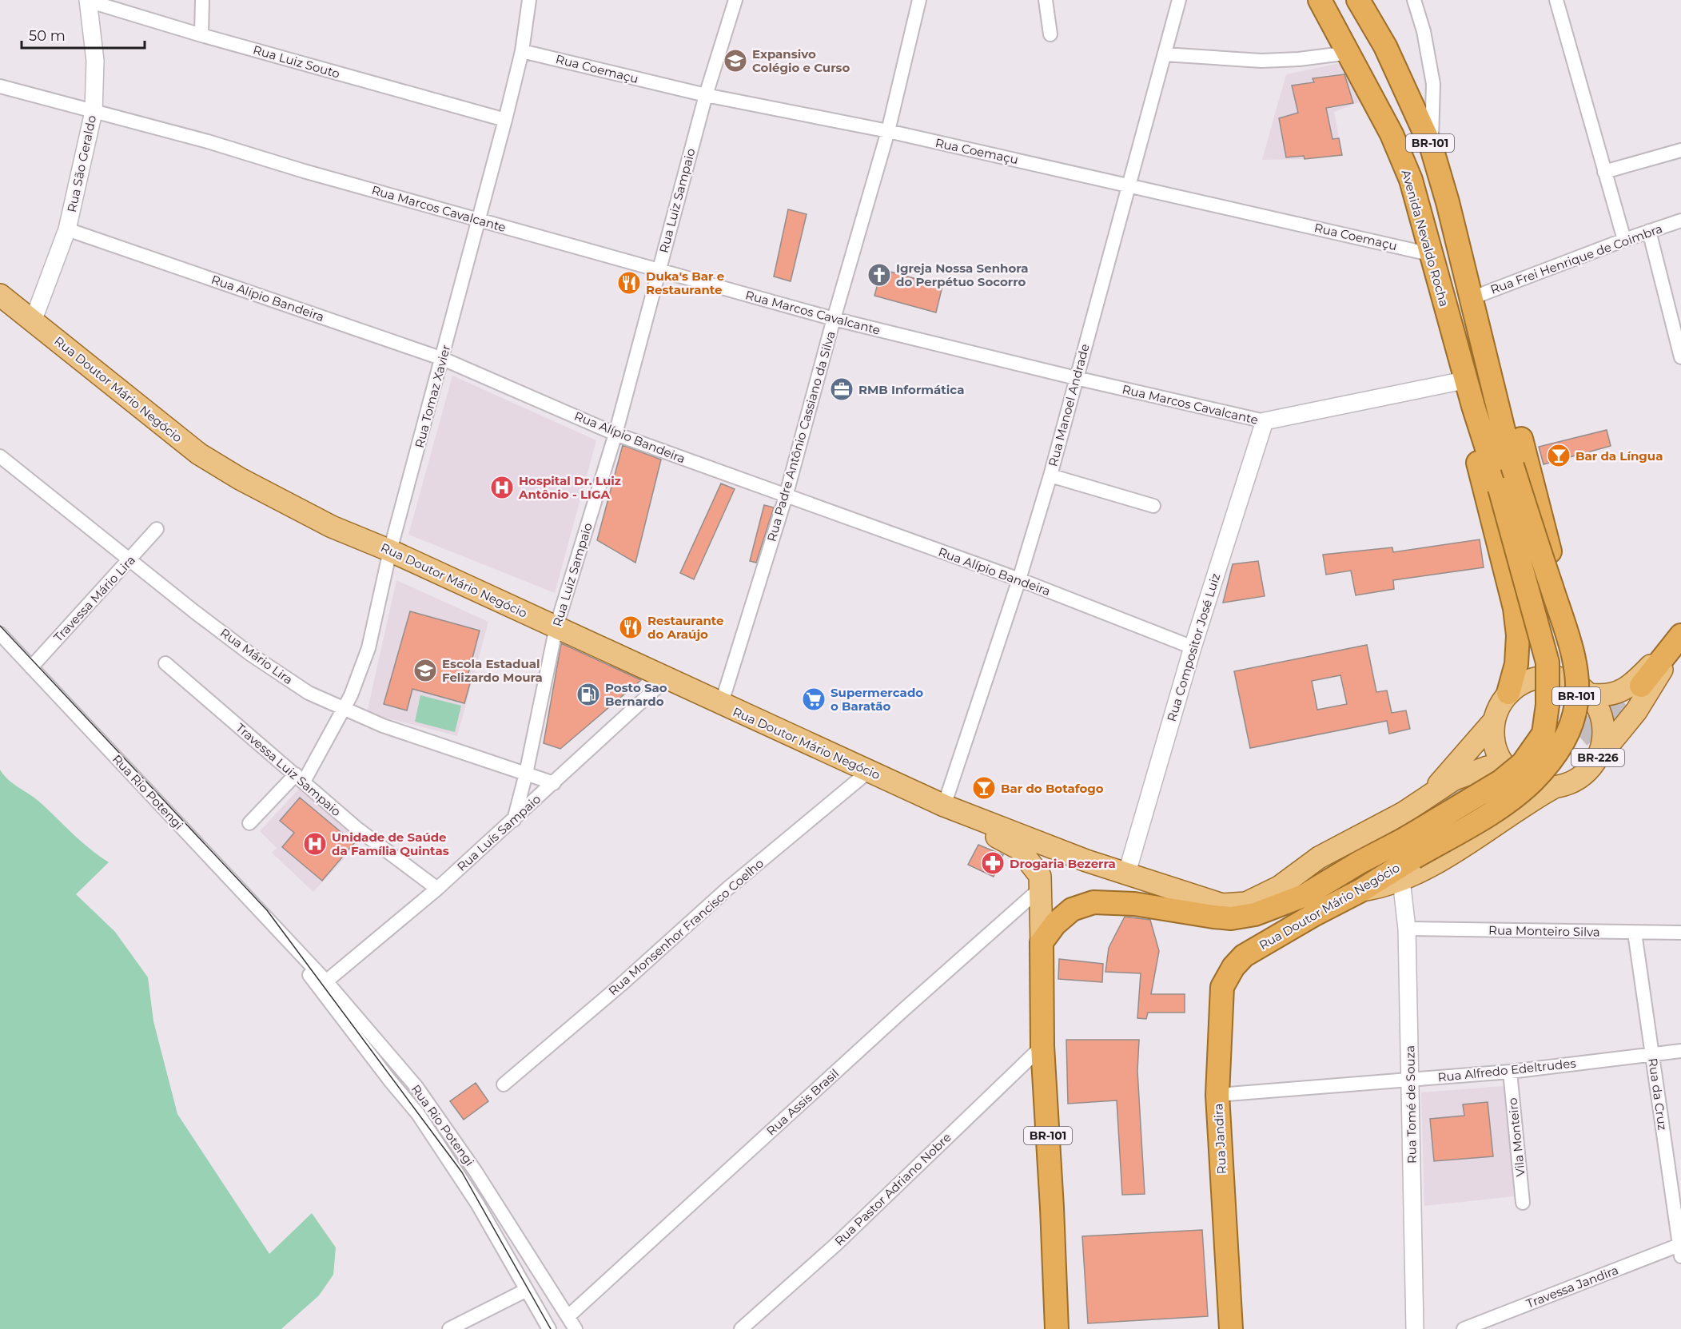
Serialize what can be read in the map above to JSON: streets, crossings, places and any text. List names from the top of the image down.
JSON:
{
  "streets": {
    "highway": [
      "BR-101",
      "Avenida Nevaldo Rocha",
      "Rua Doutor Mário Negócio",
      "Rua Jandira"
    ],
    "main road": ["BR-226"],
    "street": [
      "Rua Luiz Souto",
      "Rua Coemaçu",
      "Rua São Geraldo",
      "Rua Luiz Sampaio",
      "Rua Marcos Cavalcante",
      "Rua Frei Henrique de Coimbra",
      "Rua Alípio Bandeira",
      "Rua Tomaz Xavier",
      "Rua Manoel Andrade",
      "Rua Padre Antônio Cassiano da Silva",
      "Travessa Mário Lira",
      "Rua Compositor José Luiz",
      "Rua Mário Lira",
      "Travessa Luiz Sampaio",
      "Rua Rio Potengi",
      "Rua Luís Sampaio",
      "Rua Monsenhor Francisco Coelho",
      "Rua Monteiro Silva",
      "Rua Alfredo Edeltrudes",
      "Rua da Cruz",
      "Rua Assis Brasil",
      "Rua Tomé de Souza",
      "Vila Monteiro",
      "Rua Pastor Adriano Nobre",
      "Travessa Jandira"
    ]
  },
  "crossings": [
    ["Rua Luiz Souto", "Rua São Geraldo"],
    ["Rua Luiz Souto", "Rua Tomaz Xavier"],
    ["Rua Coemaçu", "Rua Luiz Sampaio"],
    ["Rua Coemaçu", "Avenida Nevaldo Rocha"],
    ["Rua Coemaçu", "Rua Tomaz Xavier"],
    ["Rua Coemaçu", "Rua Manoel Andrade"],
    ["Rua Coemaçu", "Rua Padre Antônio Cassiano da Silva"],
    ["BR-101", "Avenida Nevaldo Rocha"],
    ["BR-101", "Rua Frei Henrique de Coimbra"],
    ["BR-101", "Rua Doutor Mário Negócio"],
    ["BR-101", "Rua Pastor Adriano Nobre"],
    ["Rua São Geraldo", "Rua Marcos Cavalcante"],
    ["Rua São Geraldo", "Rua Alípio Bandeira"],
    ["Rua São Geraldo", "Rua Doutor Mário Negócio"],
    ["Rua Luiz Sampaio", "Rua Marcos Cavalcante"],
    ["Rua Luiz Sampaio", "Rua Alípio Bandeira"],
    ["Rua Luiz Sampaio", "Rua Doutor Mário Negócio"],
    ["Rua Luiz Sampaio", "Rua Mário Lira"],
    ["Rua Luiz Sampaio", "Rua Luís Sampaio"],
    ["Rua Marcos Cavalcante", "Avenida Nevaldo Rocha"],
    ["Rua Marcos Cavalcante", "Rua Tomaz Xavier"],
    ["Rua Marcos Cavalcante", "Rua Manoel Andrade"],
    ["Rua Marcos Cavalcante", "Rua Padre Antônio Cassiano da Silva"],
    ["Rua Marcos Cavalcante", "Rua Compositor José Luiz"],
    ["Rua Alípio Bandeira", "Rua Tomaz Xavier"],
    ["Rua Alípio Bandeira", "Rua Manoel Andrade"],
    ["Rua Alípio Bandeira", "Rua Padre Antônio Cassiano da Silva"],
    ["Rua Alípio Bandeira", "Rua Compositor José Luiz"],
    ["Rua Doutor Mário Negócio", "Rua Tomaz Xavier"],
    ["Rua Doutor Mário Negócio", "Rua Manoel Andrade"],
    ["Rua Doutor Mário Negócio", "Rua Padre Antônio Cassiano da Silva"],
    ["Rua Doutor Mário Negócio", "Rua Compositor José Luiz"],
    ["Rua Doutor Mário Negócio", "BR-226"],
    ["Rua Doutor Mário Negócio", "Rua Luís Sampaio"],
    ["Rua Doutor Mário Negócio", "Rua Monsenhor Francisco Coelho"],
    ["Rua Doutor Mário Negócio", "Rua Assis Brasil"],
    ["Rua Doutor Mário Negócio", "Rua Jandira"],
    ["Rua Tomaz Xavier", "Rua Mário Lira"],
    ["Rua Tomaz Xavier", "Travessa Luiz Sampaio"],
    ["Travessa Mário Lira", "Rua Mário Lira"],
    ["Travessa Mário Lira", "Rua Rio Potengi"],
    ["Rua Mário Lira", "Rua Luís Sampaio"],
    ["Travessa Luiz Sampaio", "Rua Luís Sampaio"],
    ["Rua Rio Potengi", "Rua Luís Sampaio"],
    ["Rua Rio Potengi", "Rua Assis Brasil"],
    ["Rua Monteiro Silva", "Rua da Cruz"],
    ["Rua Monteiro Silva", "Rua Tomé de Souza"],
    ["Rua Alfredo Edeltrudes", "Rua da Cruz"],
    ["Rua Alfredo Edeltrudes", "Rua Tomé de Souza"],
    ["Rua Alfredo Edeltrudes", "Vila Monteiro"],
    ["Rua Alfredo Edeltrudes", "Rua Jandira"],
    ["Rua da Cruz", "Travessa Jandira"]
  ],
  "places": {
    "school or university": ["Expansivo Colégio e Curso", "Escola Estadual Felizardo Moura"],
    "church": ["Igreja Nossa Senhora do Perpétuo Socorro"],
    "restaurant": ["Duka's Bar e Restaurante", "Restaurante do Araújo"],
    "office": ["RMB Informática"],
    "bar": ["Bar da Língua", "Bar do Botafogo"],
    "hospital": ["Hospital Dr. Luiz Antônio - LIGA", "Unidade de Saúde da Família Quintas"],
    "fuel station": ["Posto Sao Bernardo"],
    "supermarket": ["Supermercado o Baratão"],
    "pharmacy": ["Drogaria Bezerra"]
  },
  "scale_bar": "50 m"
}
